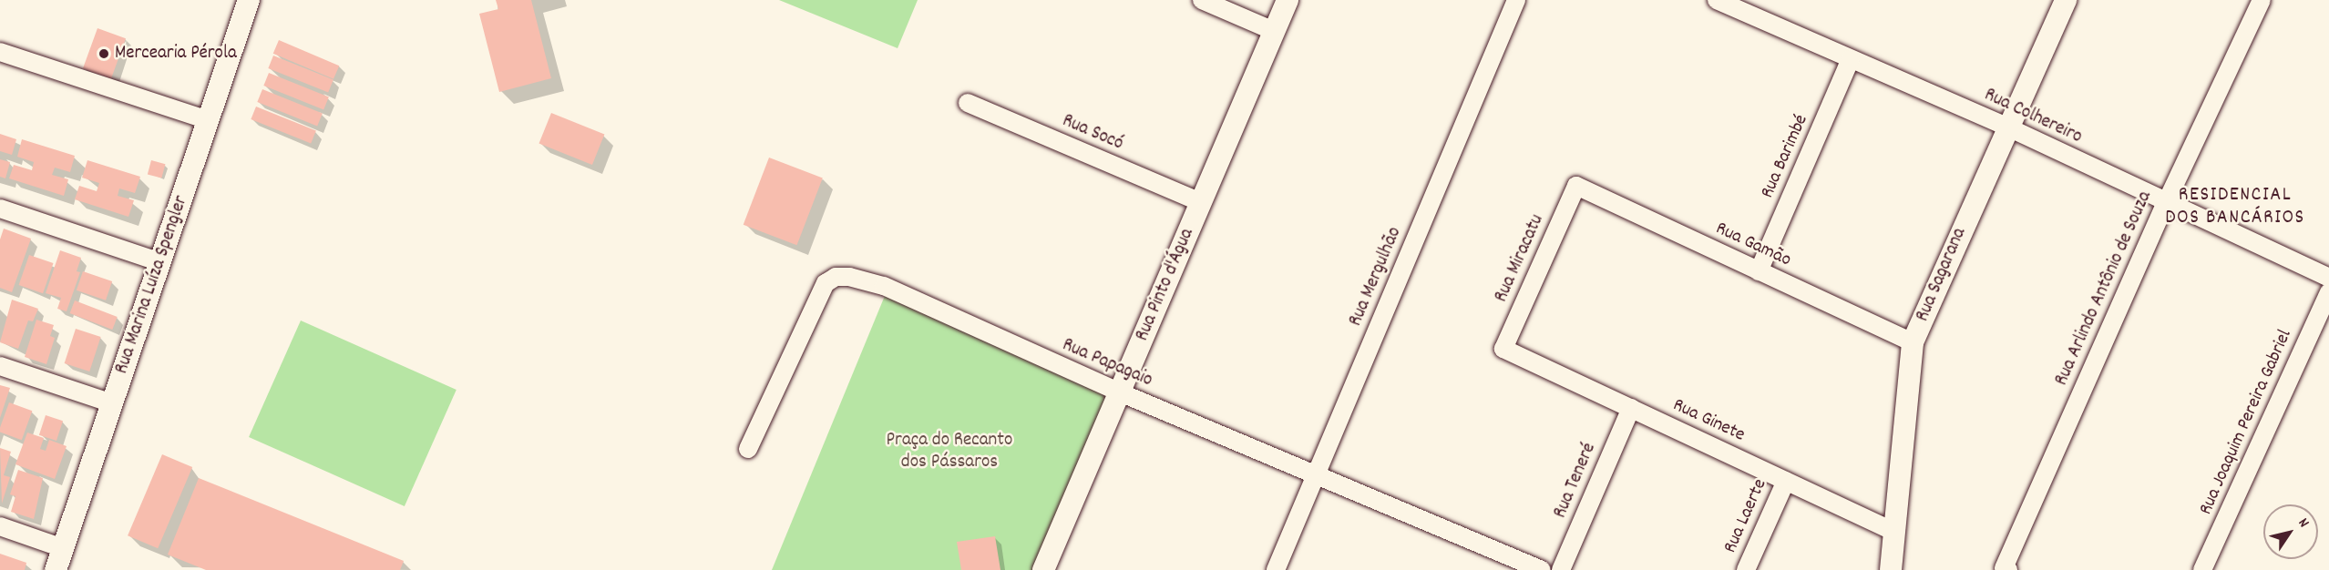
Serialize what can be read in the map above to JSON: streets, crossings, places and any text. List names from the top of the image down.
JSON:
{
  "streets": {
    "street": [
      "Rua Colhereiro",
      "Rua Socó",
      "Rua Barimbé",
      "Rua Gamão",
      "Rua Miracatu",
      "Rua Sagarana",
      "Rua Mergulhão",
      "Rua Marina Luíza Spengler",
      "Rua Pinto d'Água",
      "Rua Arlindo Antônio de Souza",
      "Rua Papagaio",
      "Rua Ginete",
      "Rua Joaquim Pereira Gabriel",
      "Rua Teneré",
      "Rua Laerte"
    ]
  },
  "crossings": [
    ["Rua Colhereiro", "Rua Barimbé"],
    ["Rua Colhereiro", "Rua Sagarana"],
    ["Rua Colhereiro", "Rua Arlindo Antônio de Souza"],
    ["Rua Socó", "Rua Pinto d'Água"],
    ["Rua Barimbé", "Rua Gamão"],
    ["Rua Gamão", "Rua Miracatu"],
    ["Rua Gamão", "Rua Sagarana"],
    ["Rua Miracatu", "Rua Ginete"],
    ["Rua Sagarana", "Rua Ginete"],
    ["Rua Mergulhão", "Rua Papagaio"],
    ["Rua Pinto d'Água", "Rua Papagaio"],
    ["Rua Ginete", "Rua Teneré"],
    ["Rua Ginete", "Rua Laerte"]
  ],
  "districts": ["RESIDENCIAL DOS BANCÁRIOS"],
  "parks": ["Praça do Recanto dos Pássaros"],
  "places": ["Mercearia Pérola"],
  "north": "top right"
}
